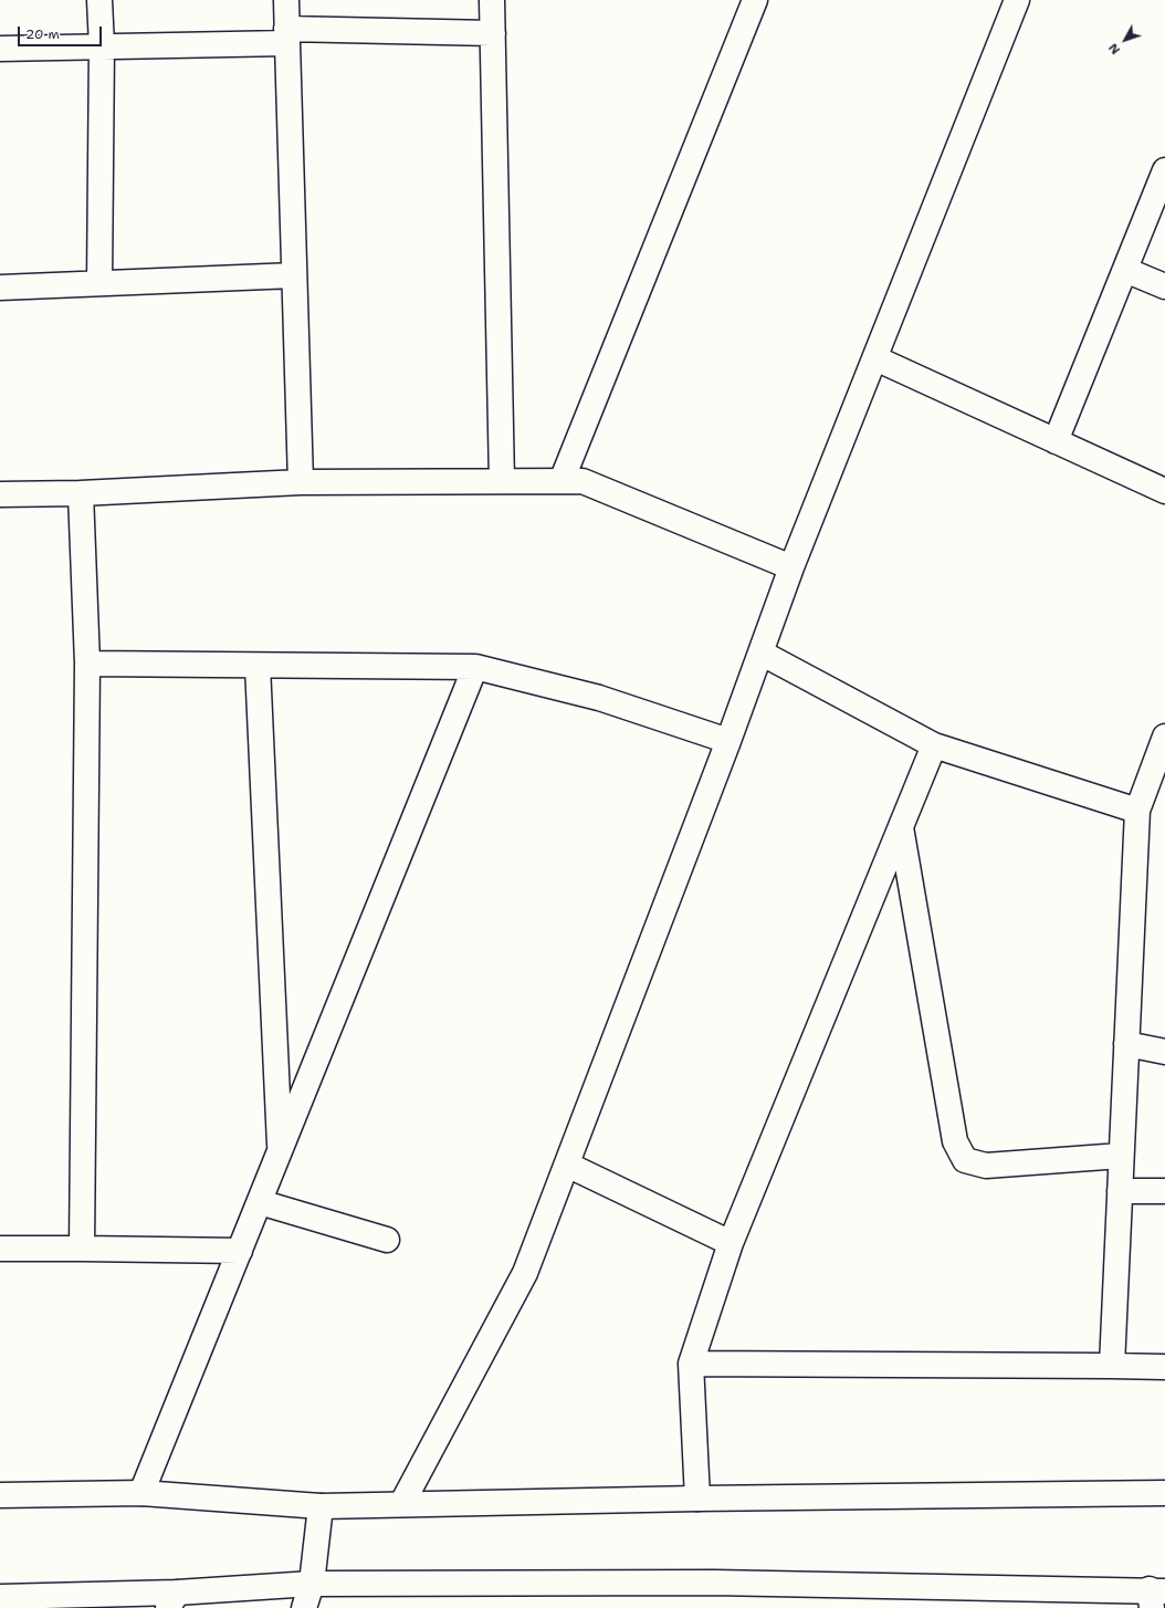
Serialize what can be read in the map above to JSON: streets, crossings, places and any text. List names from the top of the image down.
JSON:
{
  "scale_bar": "20 m",
  "north": "bottom left"
}
